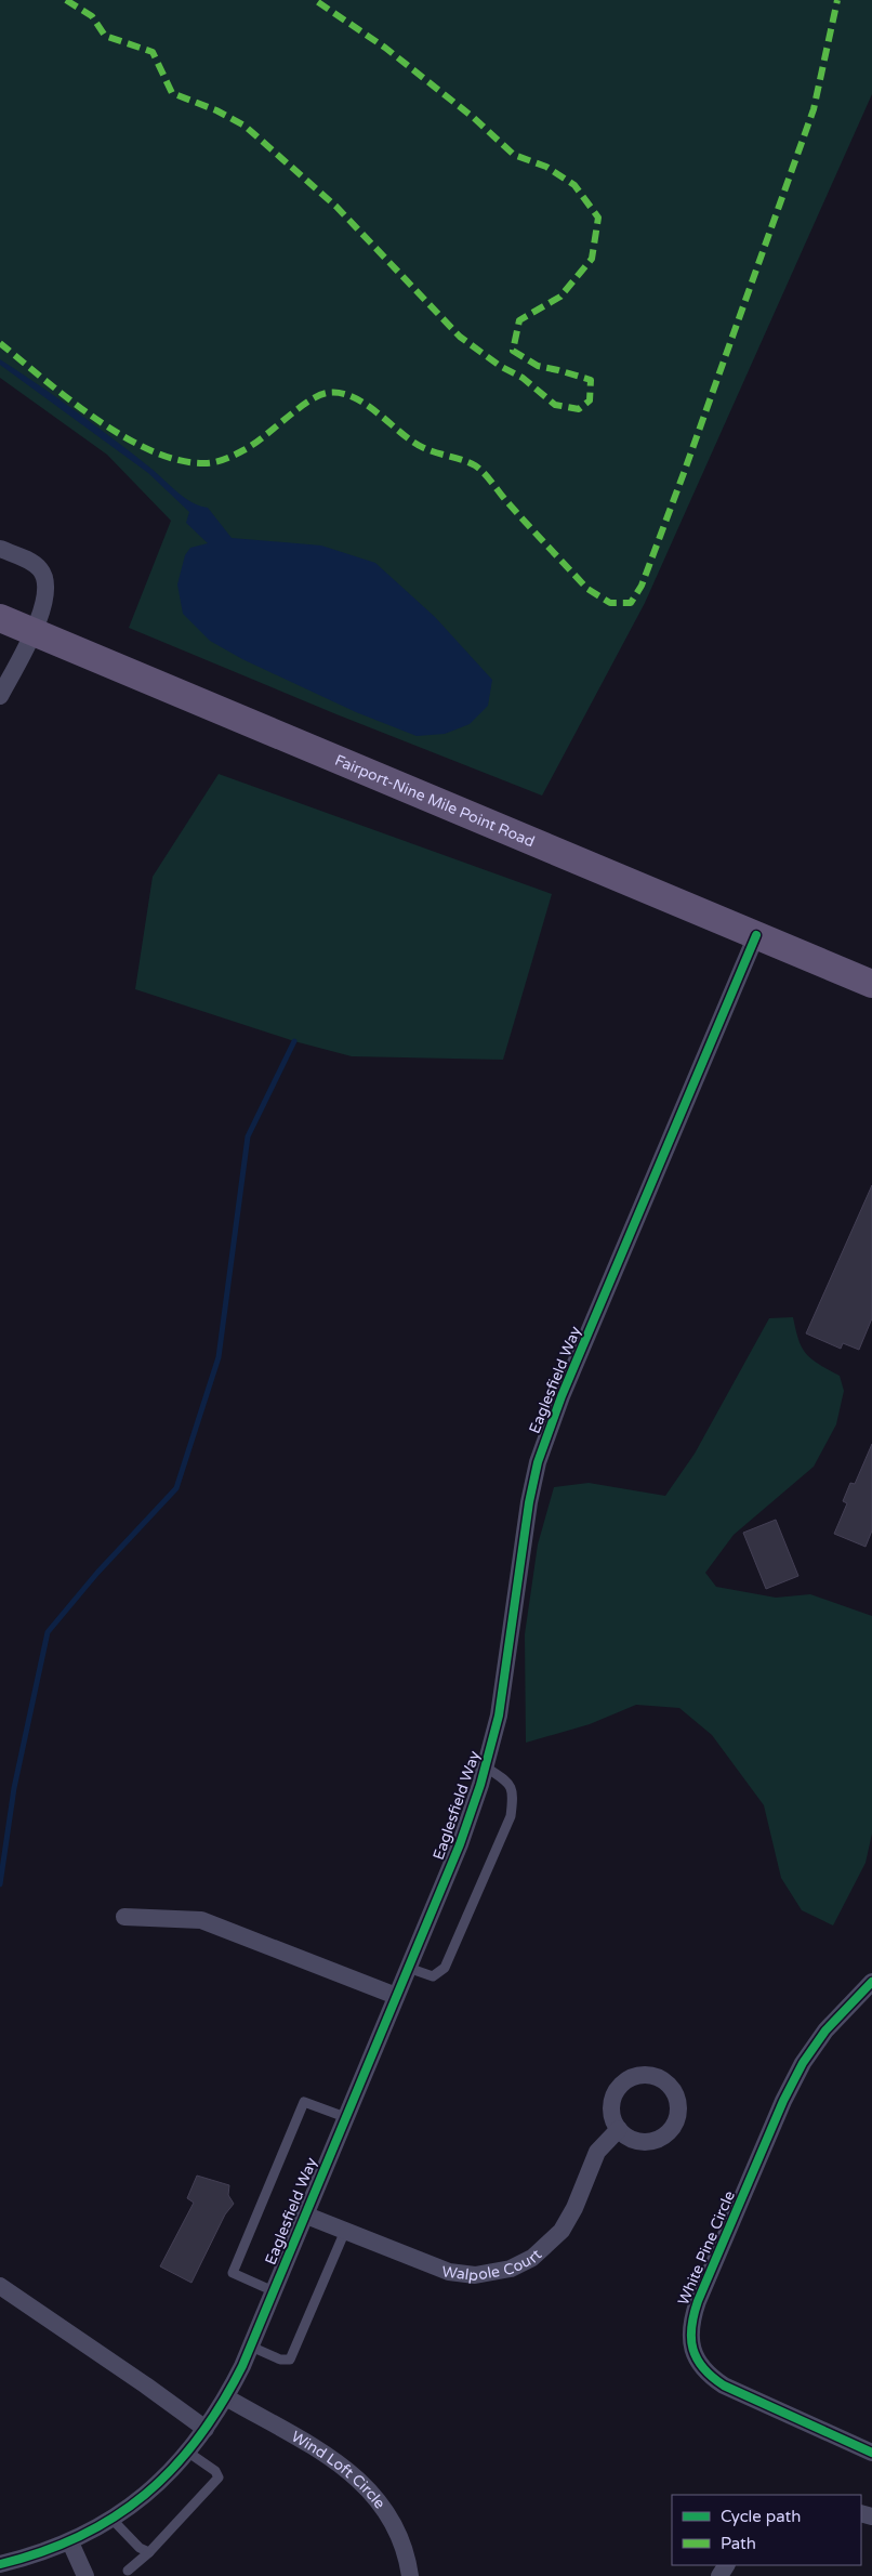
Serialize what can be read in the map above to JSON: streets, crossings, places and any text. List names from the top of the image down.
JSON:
{
  "streets": {
    "main road": ["Fairport-Nine Mile Point Road"],
    "street": [
      "Eaglesfield Way",
      "White Pine Circle",
      "Walpole Court",
      "Wind Loft Circle"
    ]
  },
  "crossings": [
    ["Fairport-Nine Mile Point Road", "Eaglesfield Way"],
    ["Eaglesfield Way", "Walpole Court"],
    ["Eaglesfield Way", "Wind Loft Circle"]
  ],
  "legend": ["Cycle path", "Path"]
}
